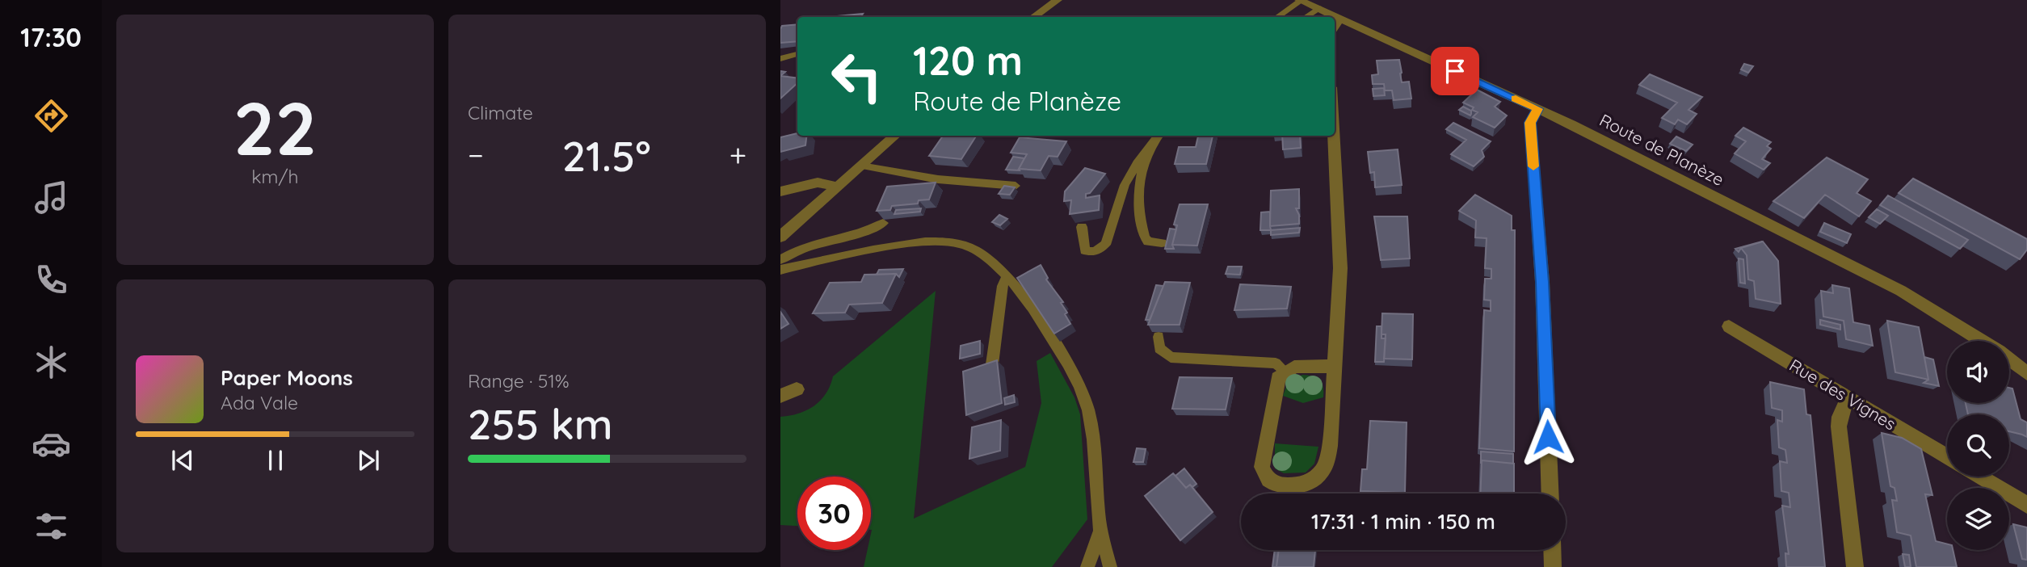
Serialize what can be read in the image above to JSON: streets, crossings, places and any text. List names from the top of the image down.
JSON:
{
  "streets": {
    "street": ["Route de Planèze", "Rue des Vignes"]
  },
  "page": {
    "tabs": "17:30",
    "tile": [
      ["22", "km/h"],
      "Climate",
      ["Range · 51%", "255 km"]
    ],
    "turn": ["120 m", "Route de Planèze"],
    "heat": ["−", "21.5°", "+"],
    "song": ["Paper Moons", "Ada Vale"],
    "limit": "30",
    "trip": "17:31 · 1 min · 150 m"
  }
}
